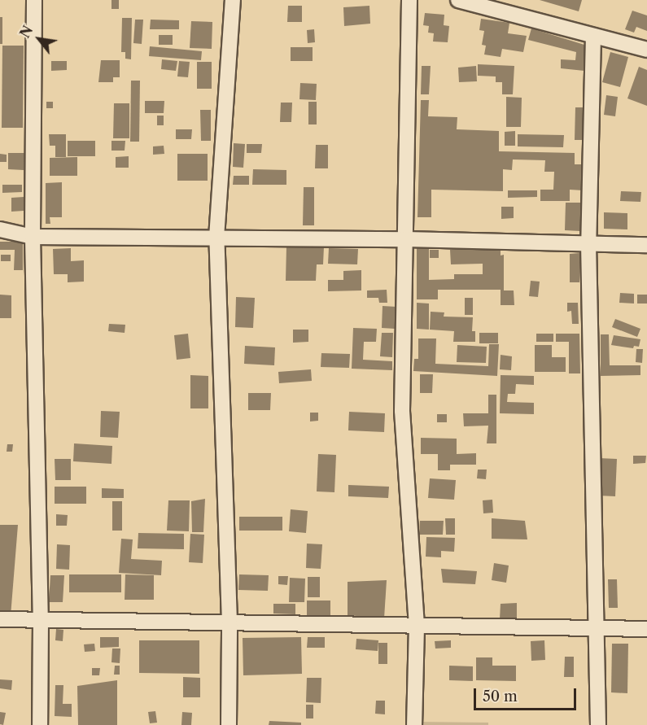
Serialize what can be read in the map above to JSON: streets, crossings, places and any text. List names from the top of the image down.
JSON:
{
  "scale_bar": "50 m",
  "north": "top left"
}
